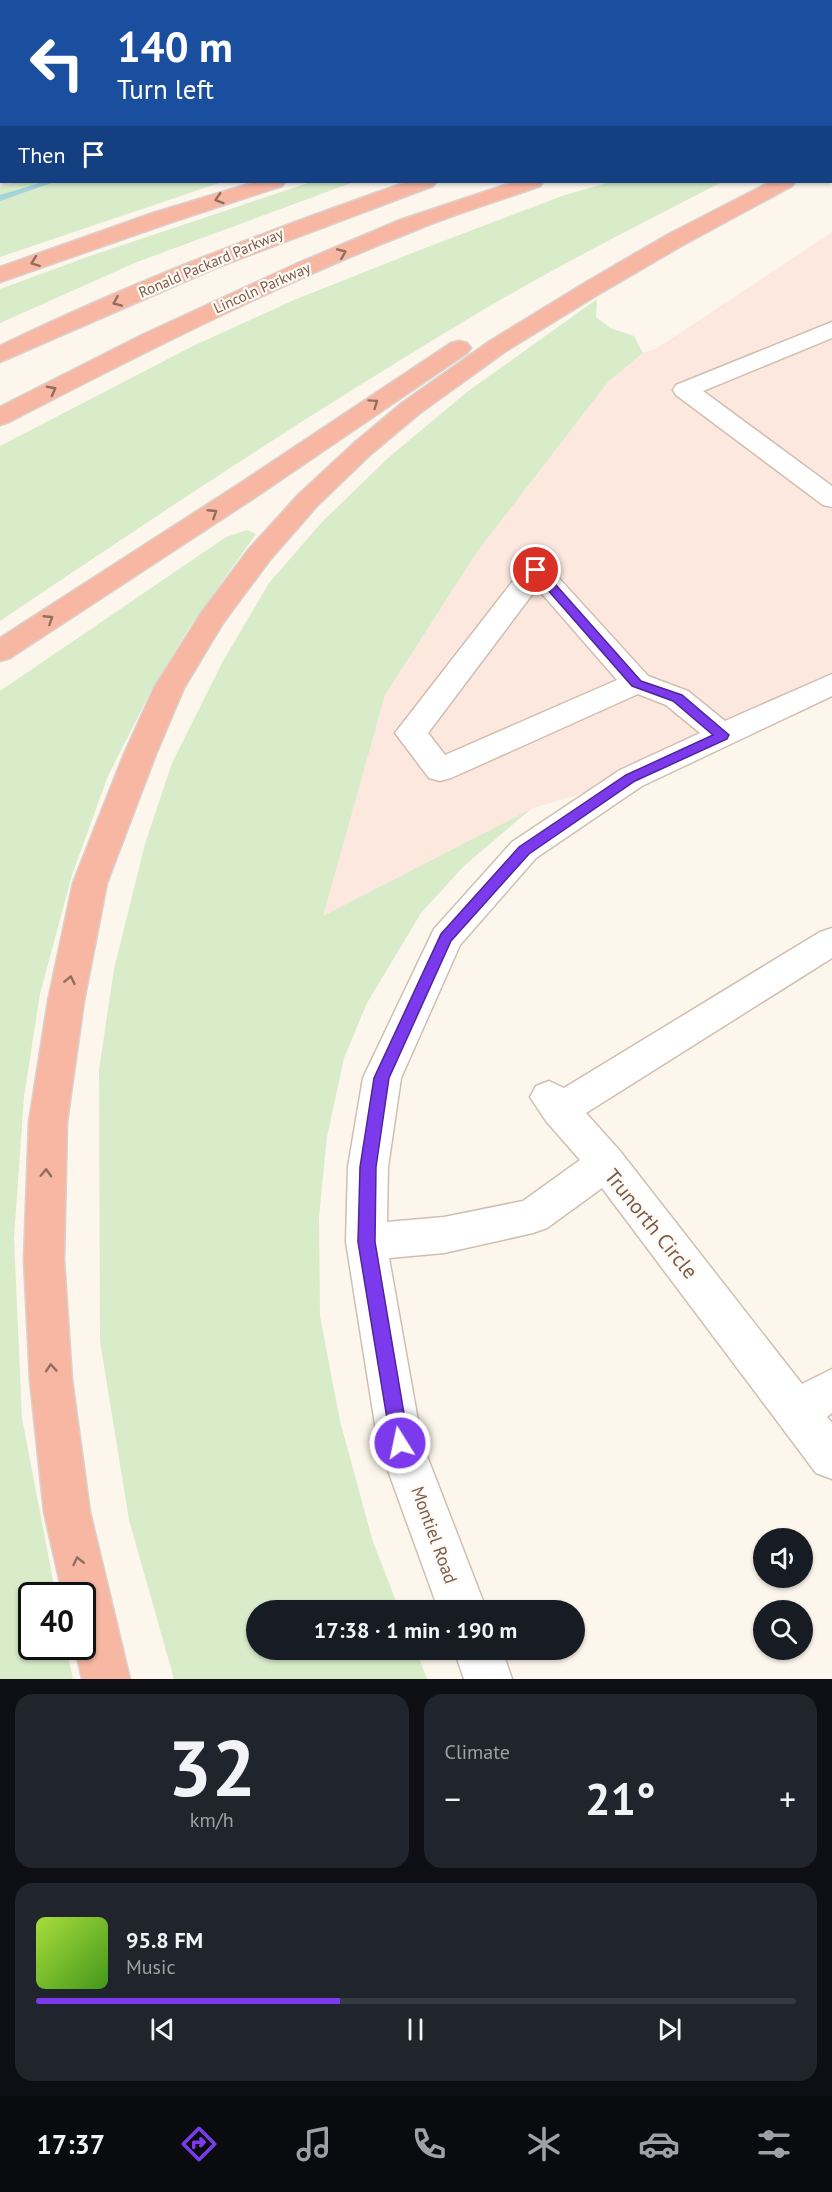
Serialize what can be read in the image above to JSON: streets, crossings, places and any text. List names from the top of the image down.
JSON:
{
  "streets": {
    "highway": ["Ronald Packard Parkway", "Lincoln Parkway"],
    "street": ["Trunorth Circle", "Montiel Road"]
  },
  "crossings": [
    ["Trunorth Circle", "Montiel Road"]
  ],
  "page": {
    "turn": ["140 m", "Turn left"],
    "then": "Then",
    "limit": "40",
    "trip": "17:38 · 1 min · 190 m",
    "tile": [
      ["32", "km/h"],
      "Climate"
    ],
    "heat": ["−", "21°", "+"],
    "song": ["95.8 FM", "Music"],
    "tabs": "17:37"
  }
}
